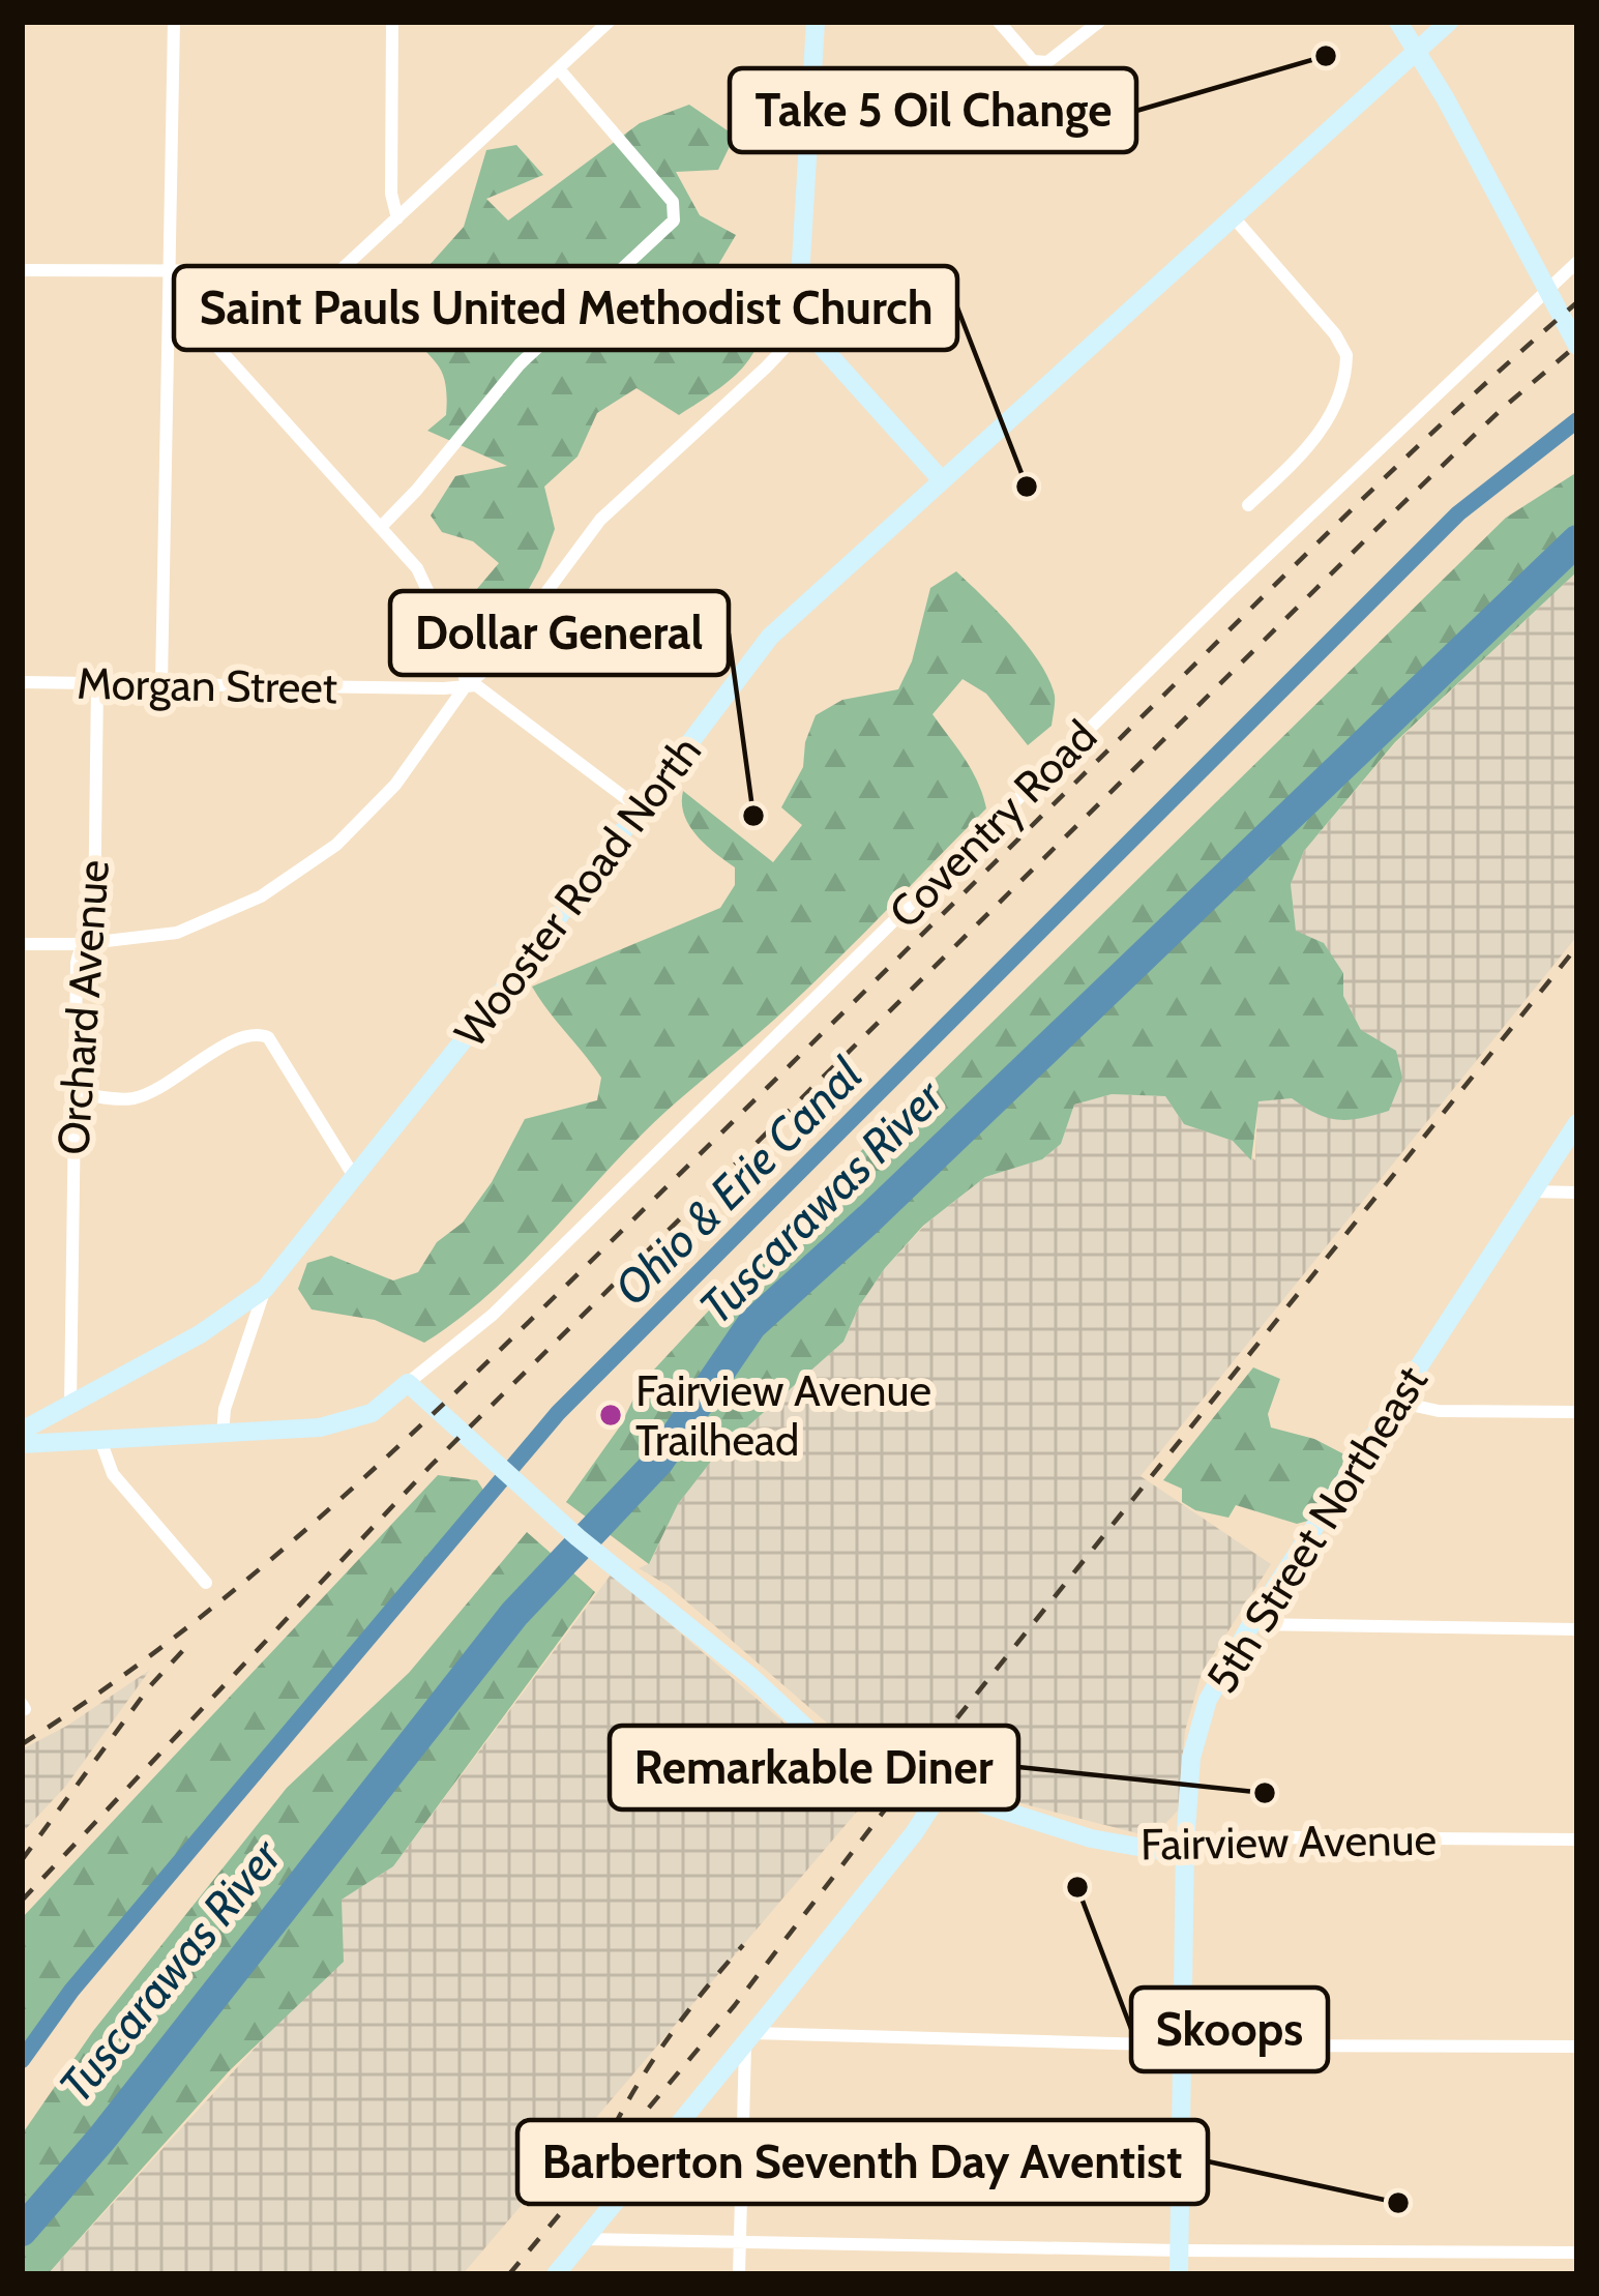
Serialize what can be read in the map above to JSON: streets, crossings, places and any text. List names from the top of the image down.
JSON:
{
  "streets": {
    "main road": ["Wooster Road North", "5th Street Northeast", "Fairview Avenue"],
    "street": ["Morgan Street", "Coventry Road", "Orchard Avenue"]
  },
  "crossings": [
    ["Morgan Street", "Orchard Avenue"],
    ["Coventry Road", "Fairview Avenue"],
    ["Wooster Road North", "Orchard Avenue"],
    ["5th Street Northeast", "Fairview Avenue"]
  ],
  "water": ["Ohio & Erie Canal", "Tuscarawas River"],
  "places": [
    "Take 5 Oil Change",
    "Saint Pauls United Methodist Church",
    "Dollar General",
    "Fairview Avenue Trailhead",
    "Remarkable Diner",
    "Skoops",
    "Barberton Seventh Day Aventist"
  ]
}
